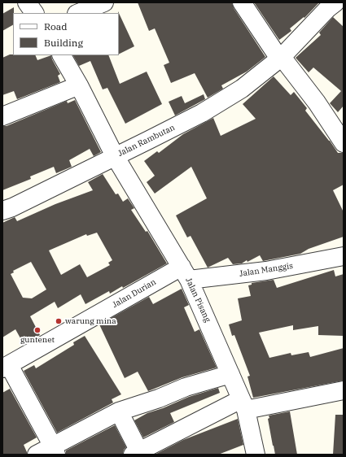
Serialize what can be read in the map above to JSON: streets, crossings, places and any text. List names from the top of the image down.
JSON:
{
  "streets": {
    "street": [
      "Jalan Rambutan",
      "Jalan Manggis",
      "Jalan Durian",
      "Jalan Pisang"
    ]
  },
  "crossings": [
    ["Jalan Rambutan", "Jalan Pisang"],
    ["Jalan Manggis", "Jalan Durian"],
    ["Jalan Manggis", "Jalan Pisang"],
    ["Jalan Durian", "Jalan Pisang"]
  ],
  "places": ["warung mina", "guntenet"],
  "legend": ["Road", "Building"]
}
